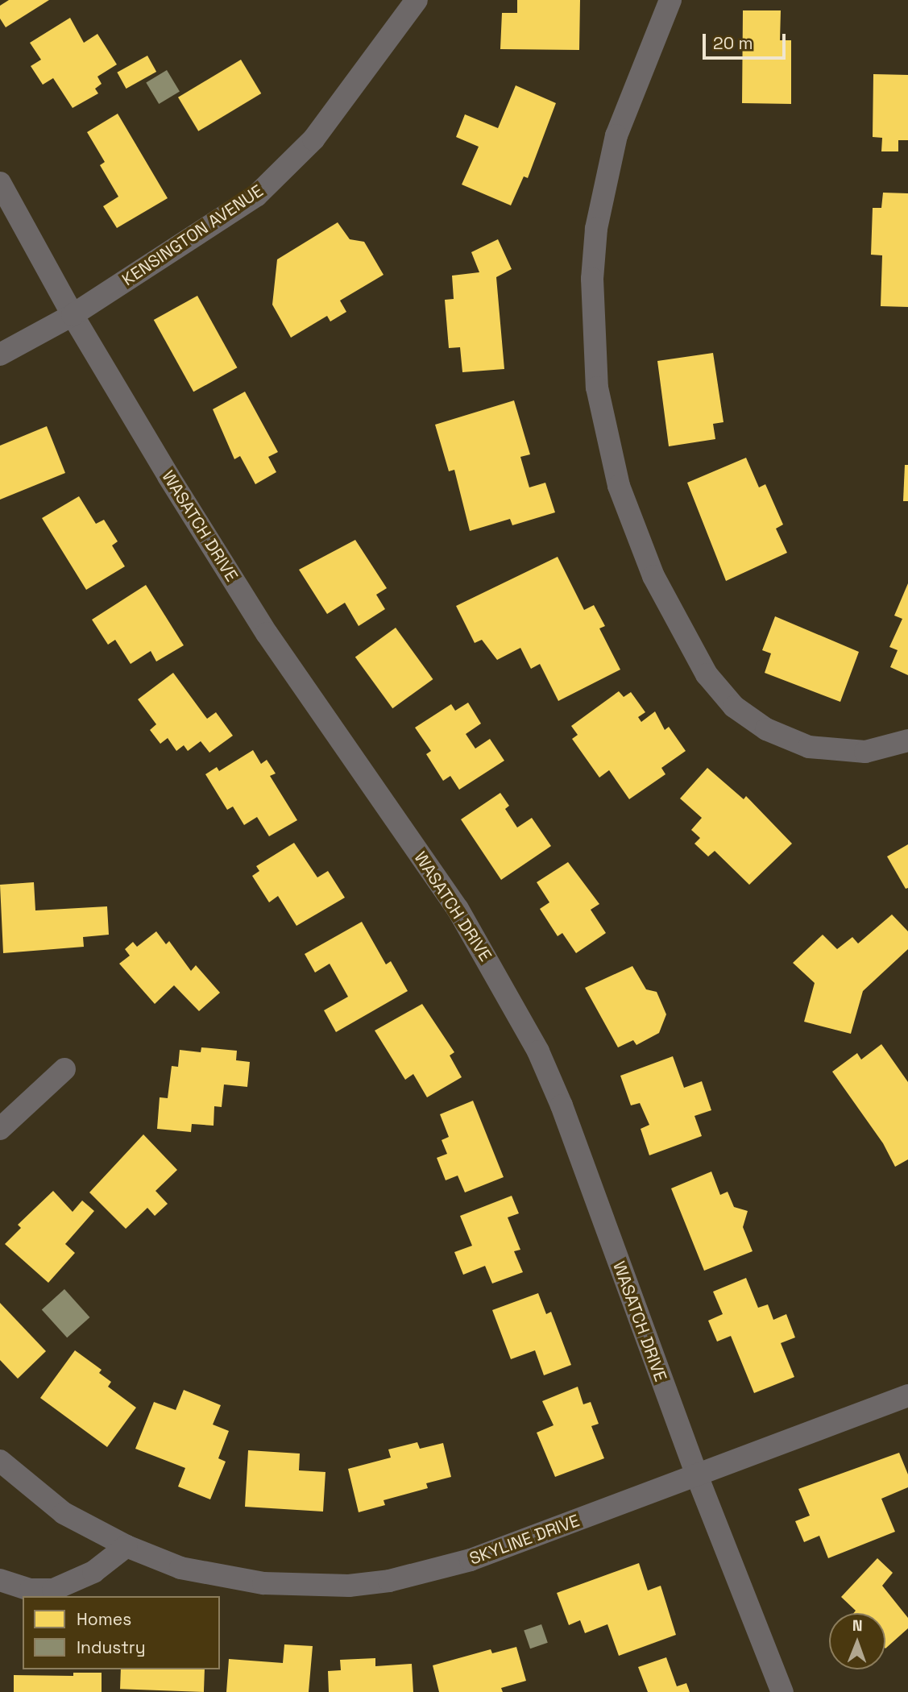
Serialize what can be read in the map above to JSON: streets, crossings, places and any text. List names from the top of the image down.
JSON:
{
  "streets": {
    "street": ["KENSINGTON AVENUE", "WASATCH DRIVE", "SKYLINE DRIVE"]
  },
  "crossings": [
    ["KENSINGTON AVENUE", "WASATCH DRIVE"],
    ["WASATCH DRIVE", "SKYLINE DRIVE"]
  ],
  "legend": ["Homes", "Industry"],
  "scale_bar": "20 m",
  "north": "top"
}
